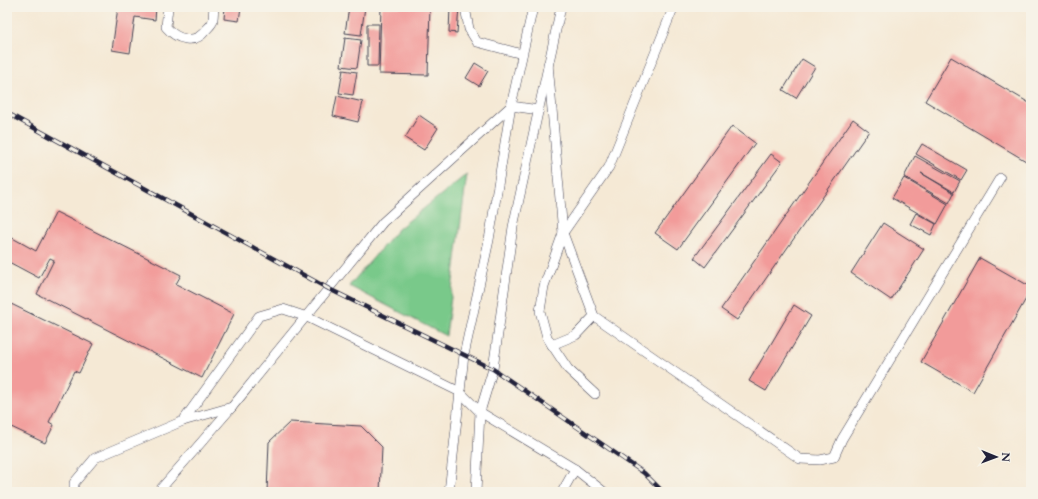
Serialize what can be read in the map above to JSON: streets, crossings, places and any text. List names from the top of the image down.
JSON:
{
  "north": "right"
}
